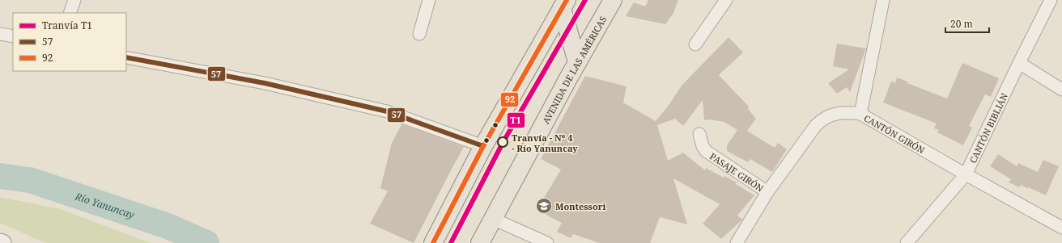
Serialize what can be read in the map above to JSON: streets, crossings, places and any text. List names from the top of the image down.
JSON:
{
  "streets": {
    "main road": ["AVENIDA DE LAS AMÉRICAS"],
    "street": ["CANTÓN BIBLIÁN", "CANTÓN GIRÓN", "PASAJE GIRÓN"]
  },
  "crossings": [
    ["CANTÓN BIBLIÁN", "CANTÓN GIRÓN"],
    ["CANTÓN GIRÓN", "PASAJE GIRÓN"]
  ],
  "water": ["Río Yanuncay"],
  "places": {
    "other": ["Tranvía - Nº 4 - Río Yanuncay"],
    "school or university": ["Montessori"]
  },
  "lines": ["tram line T1", "transit line 92", "transit line 57"],
  "legend": ["Tranvía T1", "57", "92"],
  "scale_bar": "20 m"
}
